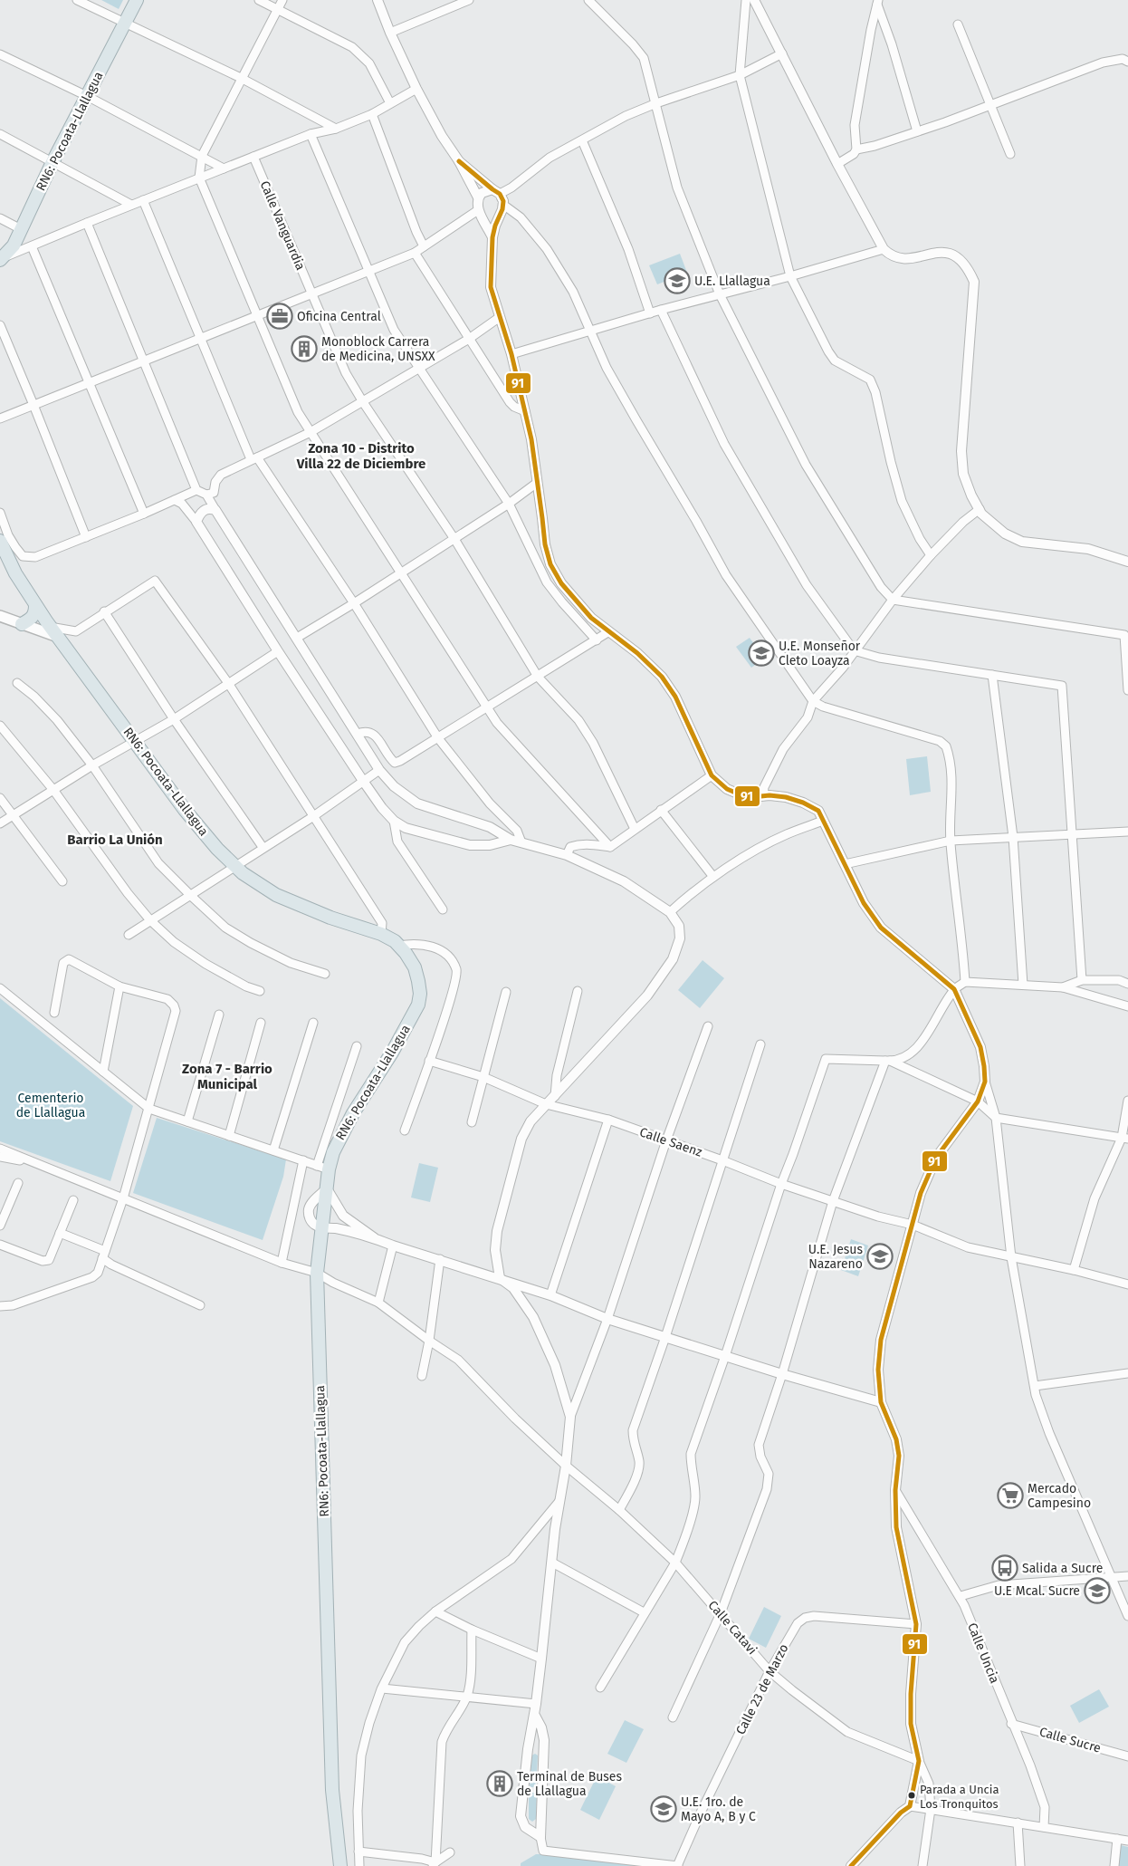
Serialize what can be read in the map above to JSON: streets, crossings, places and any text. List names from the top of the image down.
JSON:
{
  "streets": {
    "highway": ["RN6: Pocoata-Llallagua"],
    "street": [
      "Calle Vanguardia",
      "Calle Saenz",
      "Calle Catavi",
      "Calle Uncia",
      "Calle 23 de Marzo",
      "Calle Sucre"
    ]
  },
  "crossings": [
    ["RN6: Pocoata-Llallagua", "Calle Catavi"],
    ["Calle Catavi", "Calle 23 de Marzo"],
    ["Calle Uncia", "Calle Sucre"]
  ],
  "districts": ["Zona 10 - Distrito Villa 22 de Diciembre", "Barrio La Unión", "Zona 7 - Barrio Municipal"],
  "parks": ["Cementerio de Llallagua"],
  "places": {
    "school or university": [
      "U.E. Llallagua",
      "U.E. Monseñor Cleto Loayza",
      "U.E. Jesus Nazareno",
      "U.E Mcal. Sucre",
      "U.E. 1ro. de Mayo A, B y C"
    ],
    "office": ["Oficina Central"],
    "building": ["Monoblock Carrera de Medicina, UNSXX", "Terminal de Buses de Llallagua"],
    "supermarket": ["Mercado Campesino"],
    "bus stop": ["Salida a Sucre"],
    "other": ["Parada a Uncia Los Tronquitos"]
  },
  "lines": ["transit line 91"]
}
